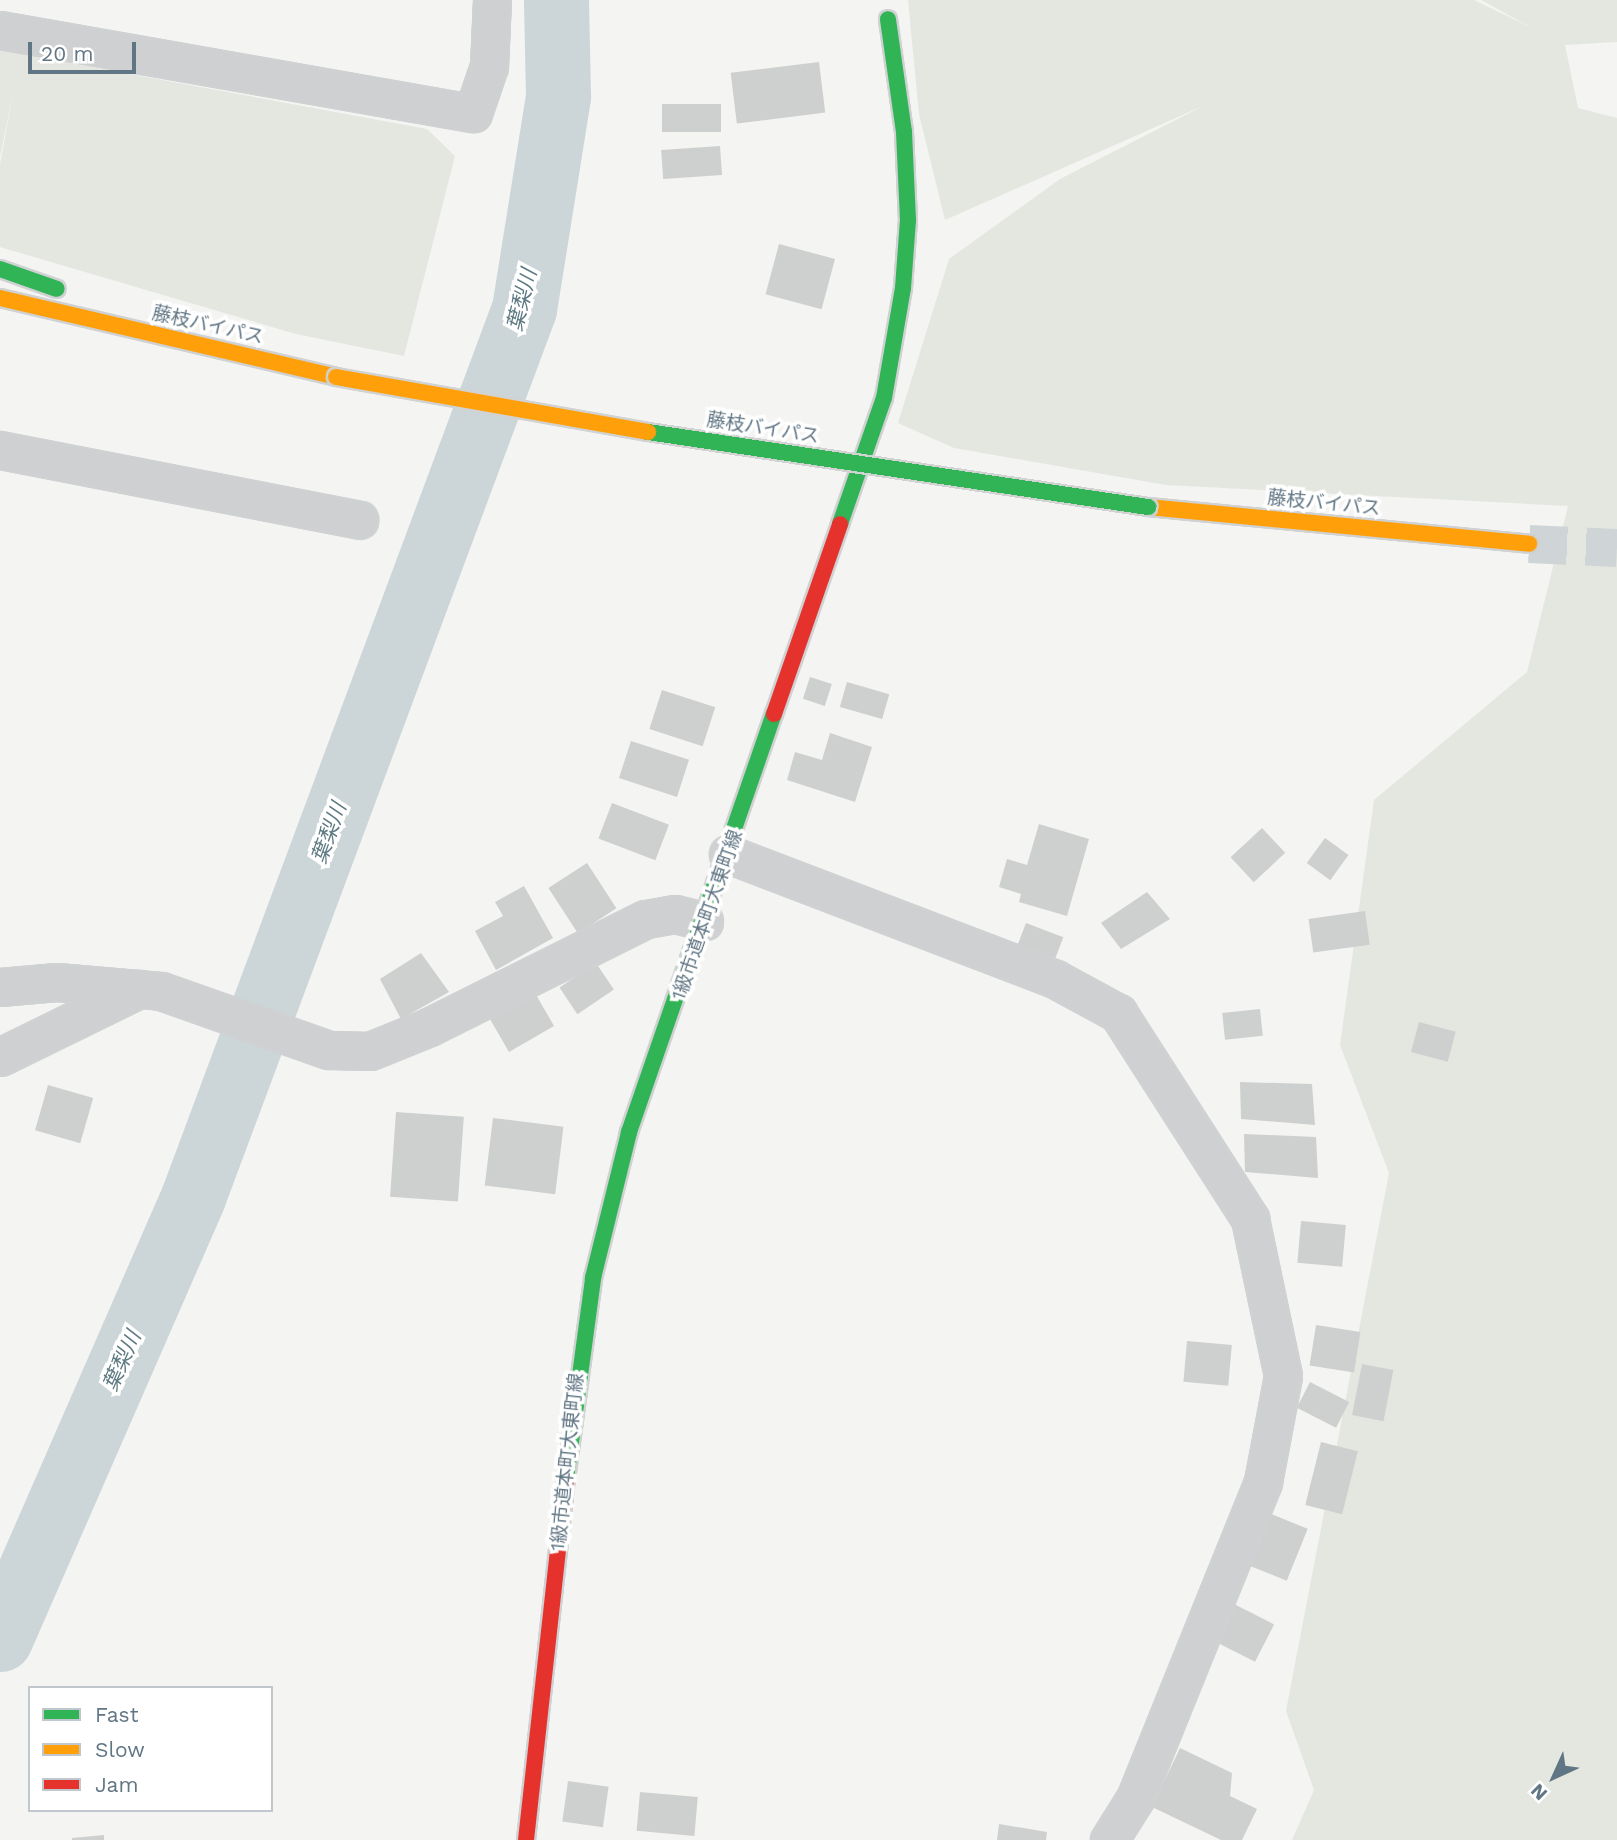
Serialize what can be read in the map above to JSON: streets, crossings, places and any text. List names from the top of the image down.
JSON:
{
  "streets": {
    "main road": ["藤枝バイパス", "1級市道本町大東町線"]
  },
  "water": ["葉梨川"],
  "legend": ["Fast", "Slow", "Jam"],
  "scale_bar": "20 m",
  "north": "bottom left"
}
